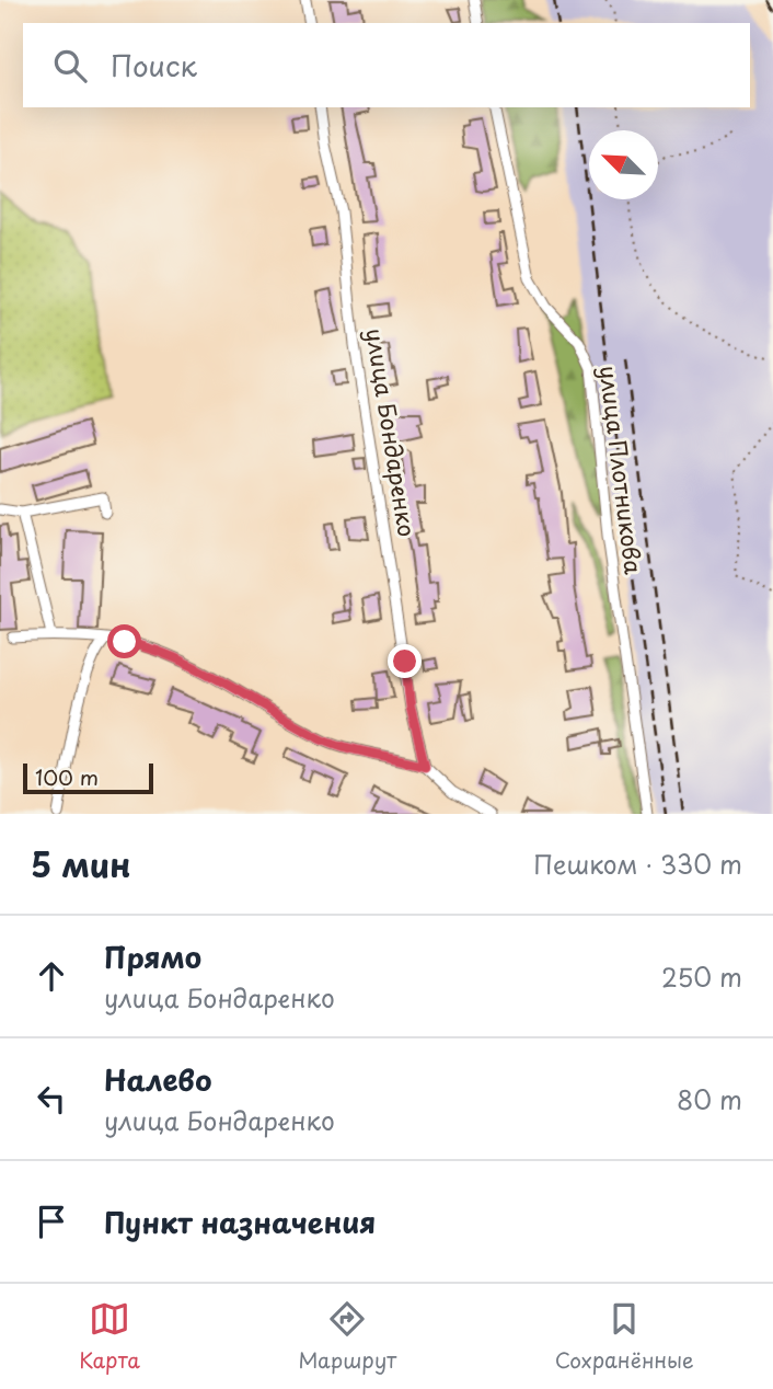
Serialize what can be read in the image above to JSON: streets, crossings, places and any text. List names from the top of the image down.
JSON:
{
  "streets": {
    "street": ["улица Бондаренко", "улица Плотникова"]
  },
  "scale_bar": "100 m",
  "north": "top left",
  "page": {
    "search": "Поиск",
    "scale": "100 m",
    "heading": ["5 мин", "Пешком · 330 m"],
    "list": [
      ["Прямо", "улица Бондаренко", "250 m"],
      ["Налево", "улица Бондаренко", "80 m"],
      "Пункт назначения"
    ],
    "nav": ["Карта", "Маршрут", "Сохранённые"]
  }
}
